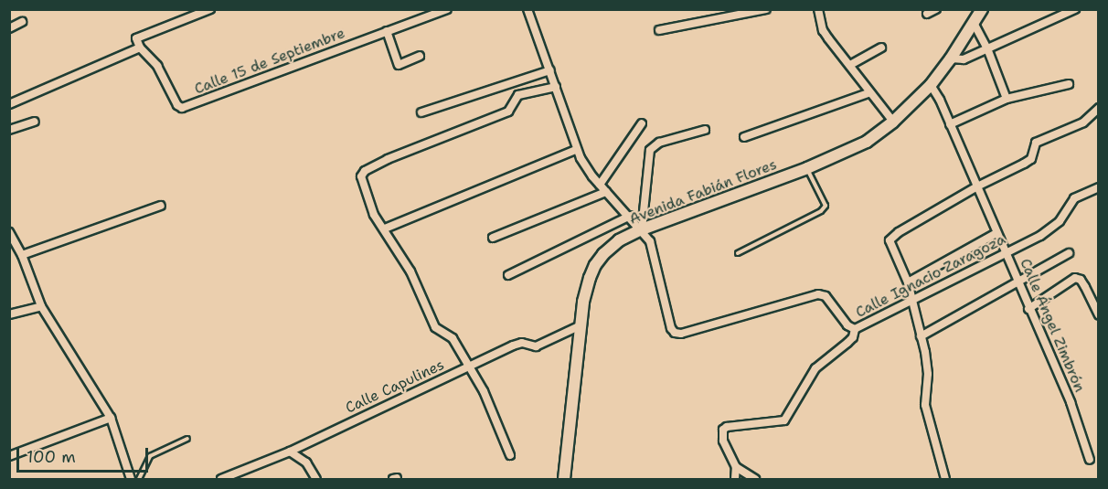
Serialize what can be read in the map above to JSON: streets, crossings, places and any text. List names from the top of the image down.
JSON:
{
  "streets": {
    "main road": ["Avenida Fabián Flores"],
    "street": [
      "Calle 15 de Septiembre",
      "Calle Ignacio Zaragoza",
      "Calle Ángel Zimbrón",
      "Calle Capulines"
    ]
  },
  "crossings": [
    ["Avenida Fabián Flores", "Calle Ángel Zimbrón"],
    ["Avenida Fabián Flores", "Calle Capulines"],
    ["Calle Ignacio Zaragoza", "Calle Ángel Zimbrón"]
  ],
  "scale_bar": "100 m"
}
